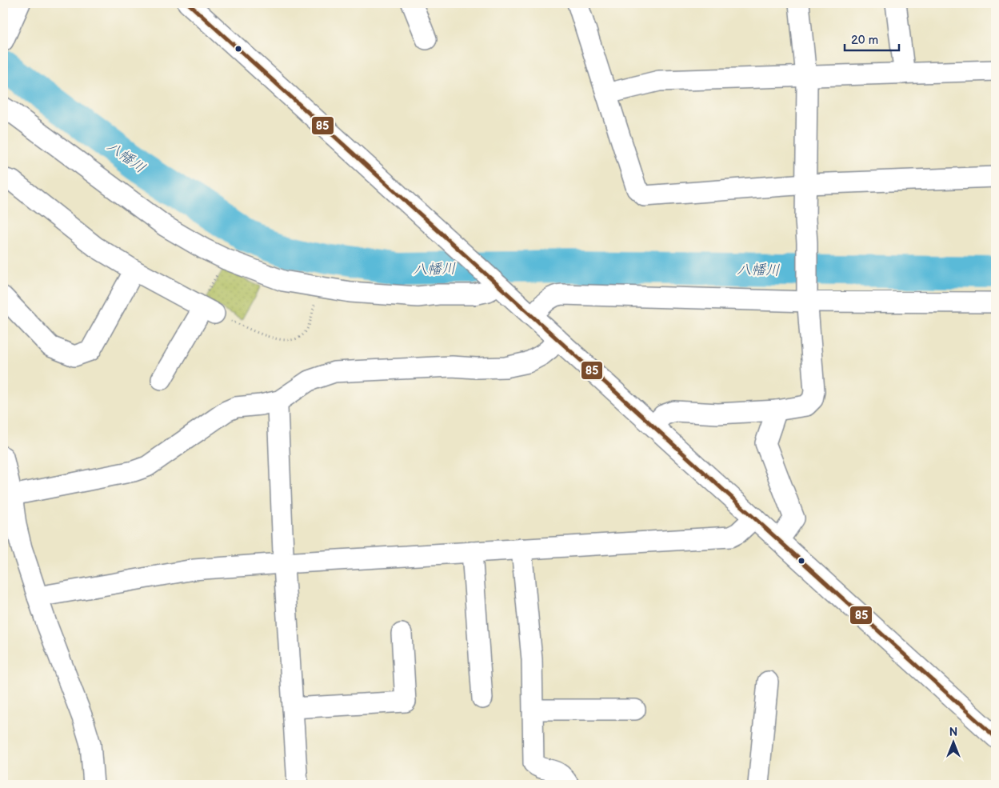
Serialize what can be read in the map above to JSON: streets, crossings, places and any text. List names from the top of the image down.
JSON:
{
  "water": ["八幡川"],
  "lines": ["transit line 85"],
  "scale_bar": "20 m",
  "north": "top"
}
